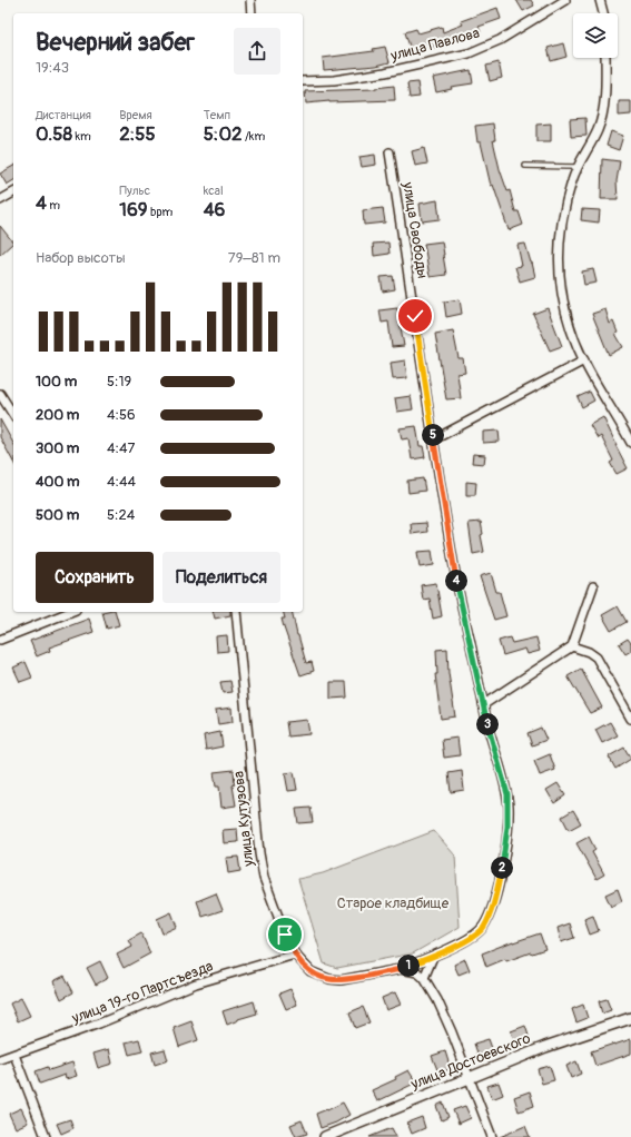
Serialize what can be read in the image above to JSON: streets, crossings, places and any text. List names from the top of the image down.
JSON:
{
  "streets": {
    "street": [
      "улица Павлова",
      "улица Свободы",
      "улица Кутузова",
      "улица 19-го Партсъезда",
      "улица Достоевского"
    ]
  },
  "crossings": [
    ["улица Свободы", "улица Кутузова"],
    ["улица Кутузова", "улица 19-го Партсъезда"]
  ],
  "parks": ["Старое кладбище"],
  "page": {
    "heading": ["Вечерний забег", "19:43"],
    "stats": [
      ["Дистанция", "0.58 km"],
      ["Время", "2:55"],
      ["Темп", "5:02 /km"],
      ["4 m"],
      ["Пульс", "169 bpm"],
      ["kcal", "46"]
    ],
    "chart": ["Набор высоты", "79–81 m"],
    "list": [
      {
        "name": "100 m",
        "note": "5:19"
      },
      {
        "name": "200 m",
        "note": "4:56"
      },
      {
        "name": "300 m",
        "note": "4:47"
      },
      {
        "name": "400 m",
        "note": "4:44"
      },
      {
        "name": "500 m",
        "note": "5:24"
      }
    ],
    "pins": [
      "5",
      "4",
      "3",
      "2",
      "1"
    ],
    "buttons": ["Сохранить", "Поделиться"]
  }
}
